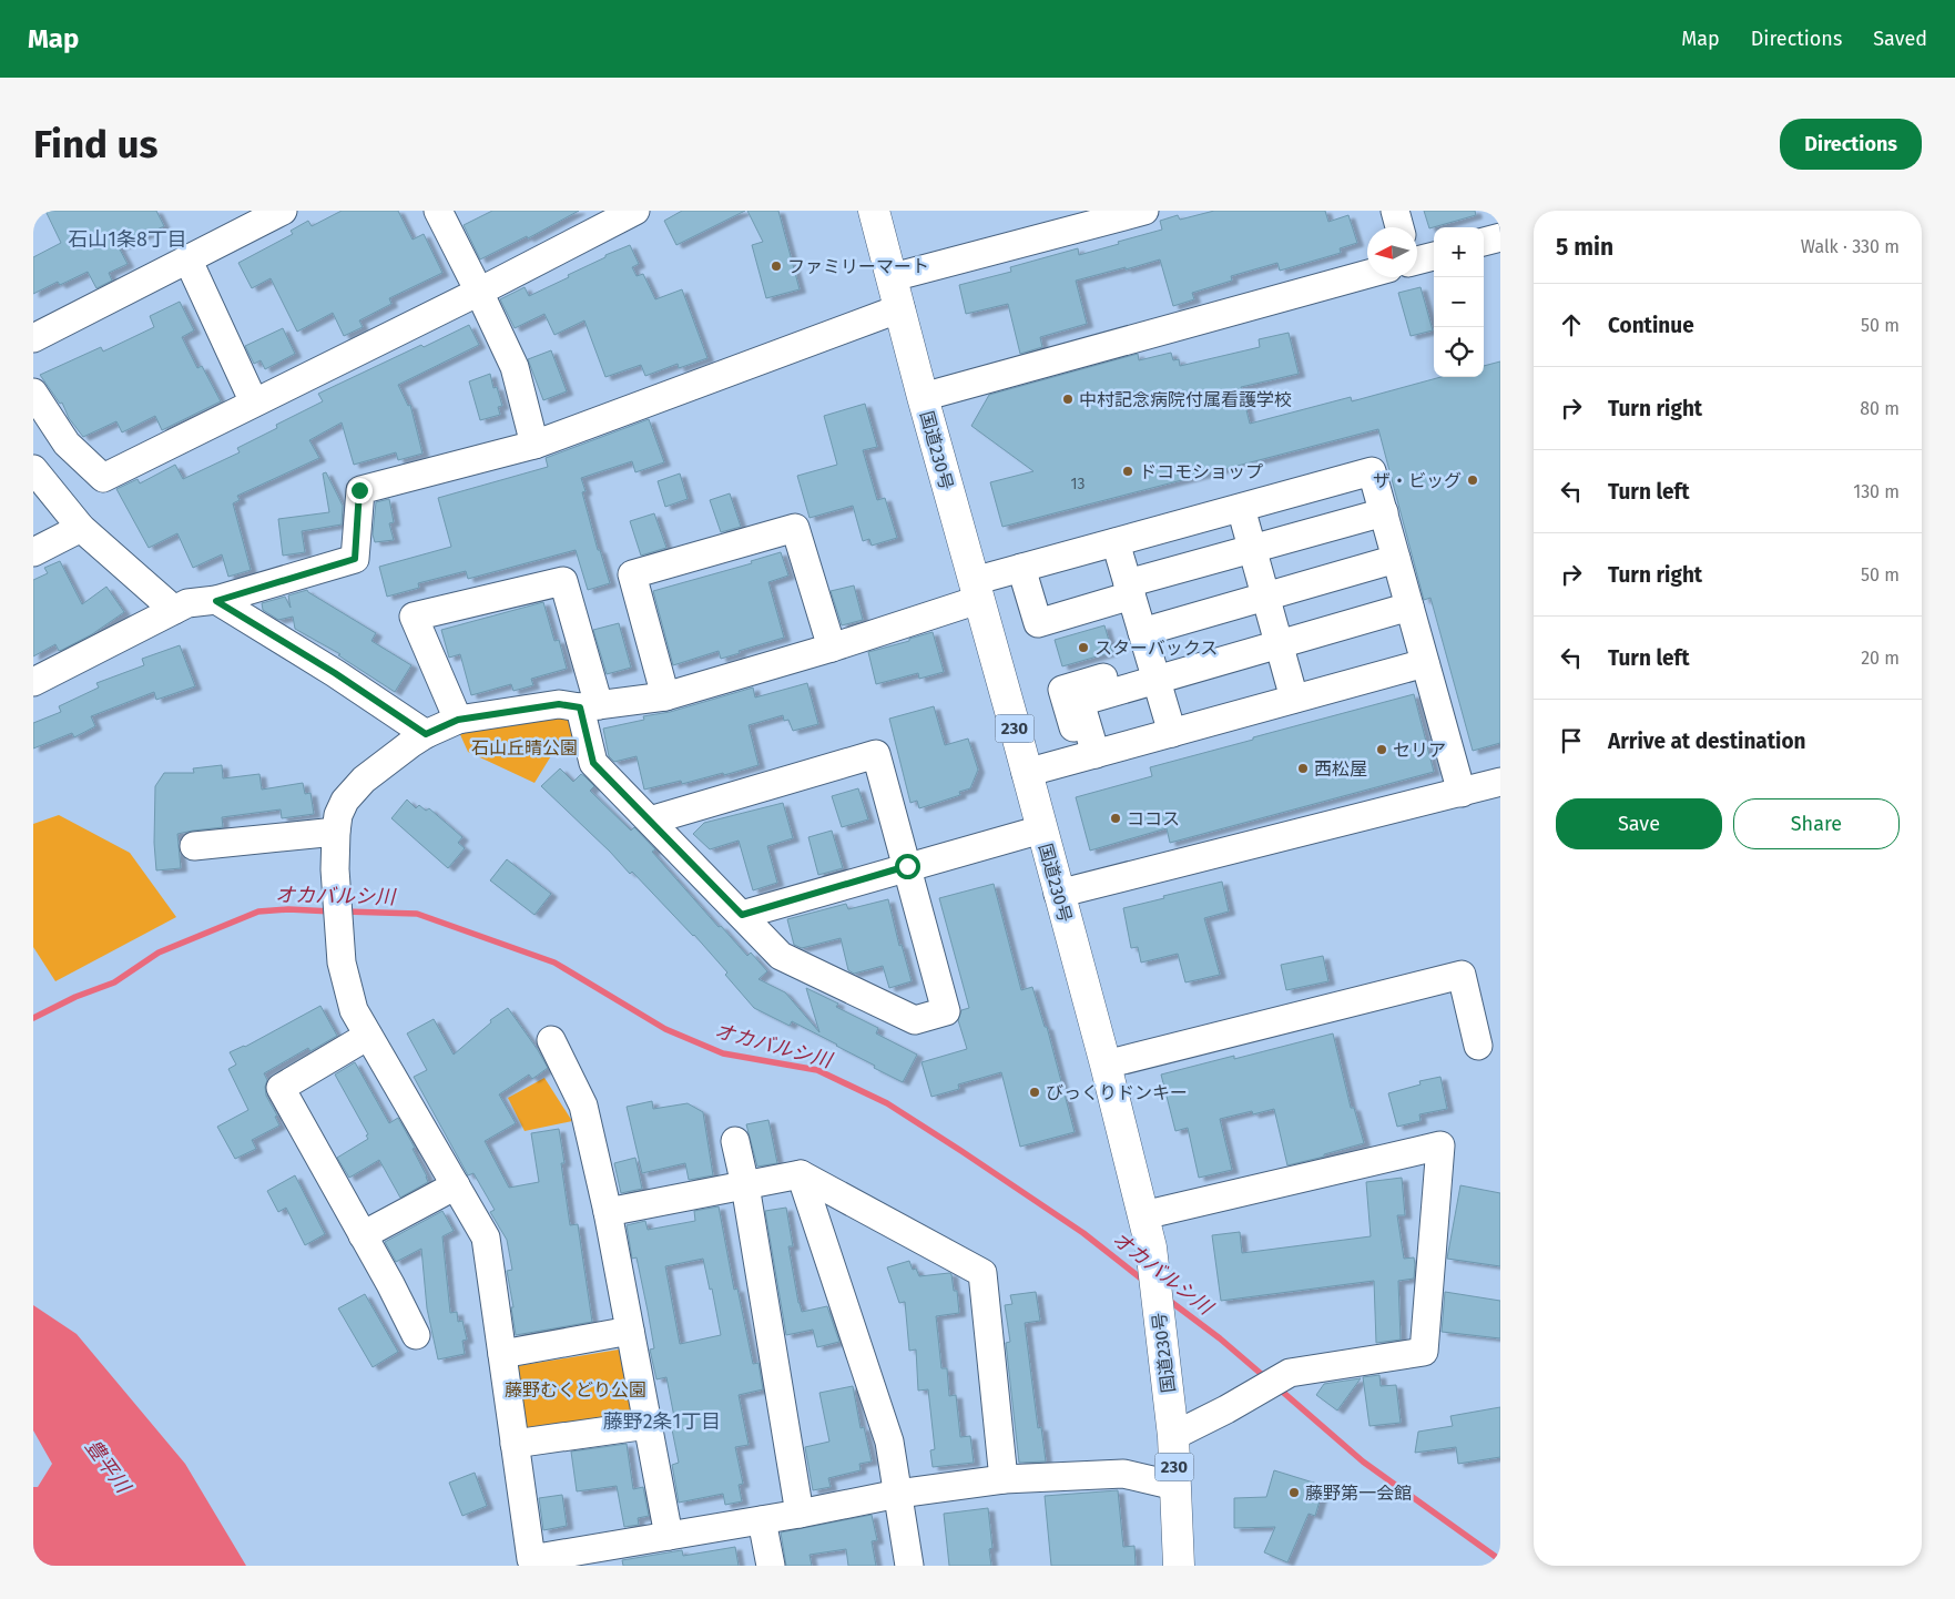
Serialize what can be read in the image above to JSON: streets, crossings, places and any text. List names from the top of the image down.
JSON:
{
  "streets": {
    "highway": ["国道230号", "230"]
  },
  "districts": ["石山1条8丁目", "藤野2条1丁目"],
  "water": ["オカバルシ川", "豊平川"],
  "parks": ["石山丘晴公園", "藤野むくどり公園"],
  "places": [
    "ファミリーマート",
    "中村記念病院付属看護学校",
    "ドコモショップ",
    "ザ・ビッグ",
    "スターバックス",
    "セリア",
    "西松屋",
    "ココス",
    "びっくりドンキー",
    "藤野第一会館"
  ],
  "house_numbers": ["13"],
  "north": "left",
  "page": {
    "header": "Map",
    "nav": ["Map", "Directions", "Saved"],
    "buttons": [
      "Directions",
      ["Save", "Share"]
    ],
    "title": "Find us",
    "heading": ["5 min", "Walk · 330 m"],
    "map_buttons": ["+", "−"],
    "list": [
      ["Continue", "50 m"],
      ["Turn right", "80 m"],
      ["Turn left", "130 m"],
      ["Turn right", "50 m"],
      ["Turn left", "20 m"],
      "Arrive at destination"
    ]
  }
}
